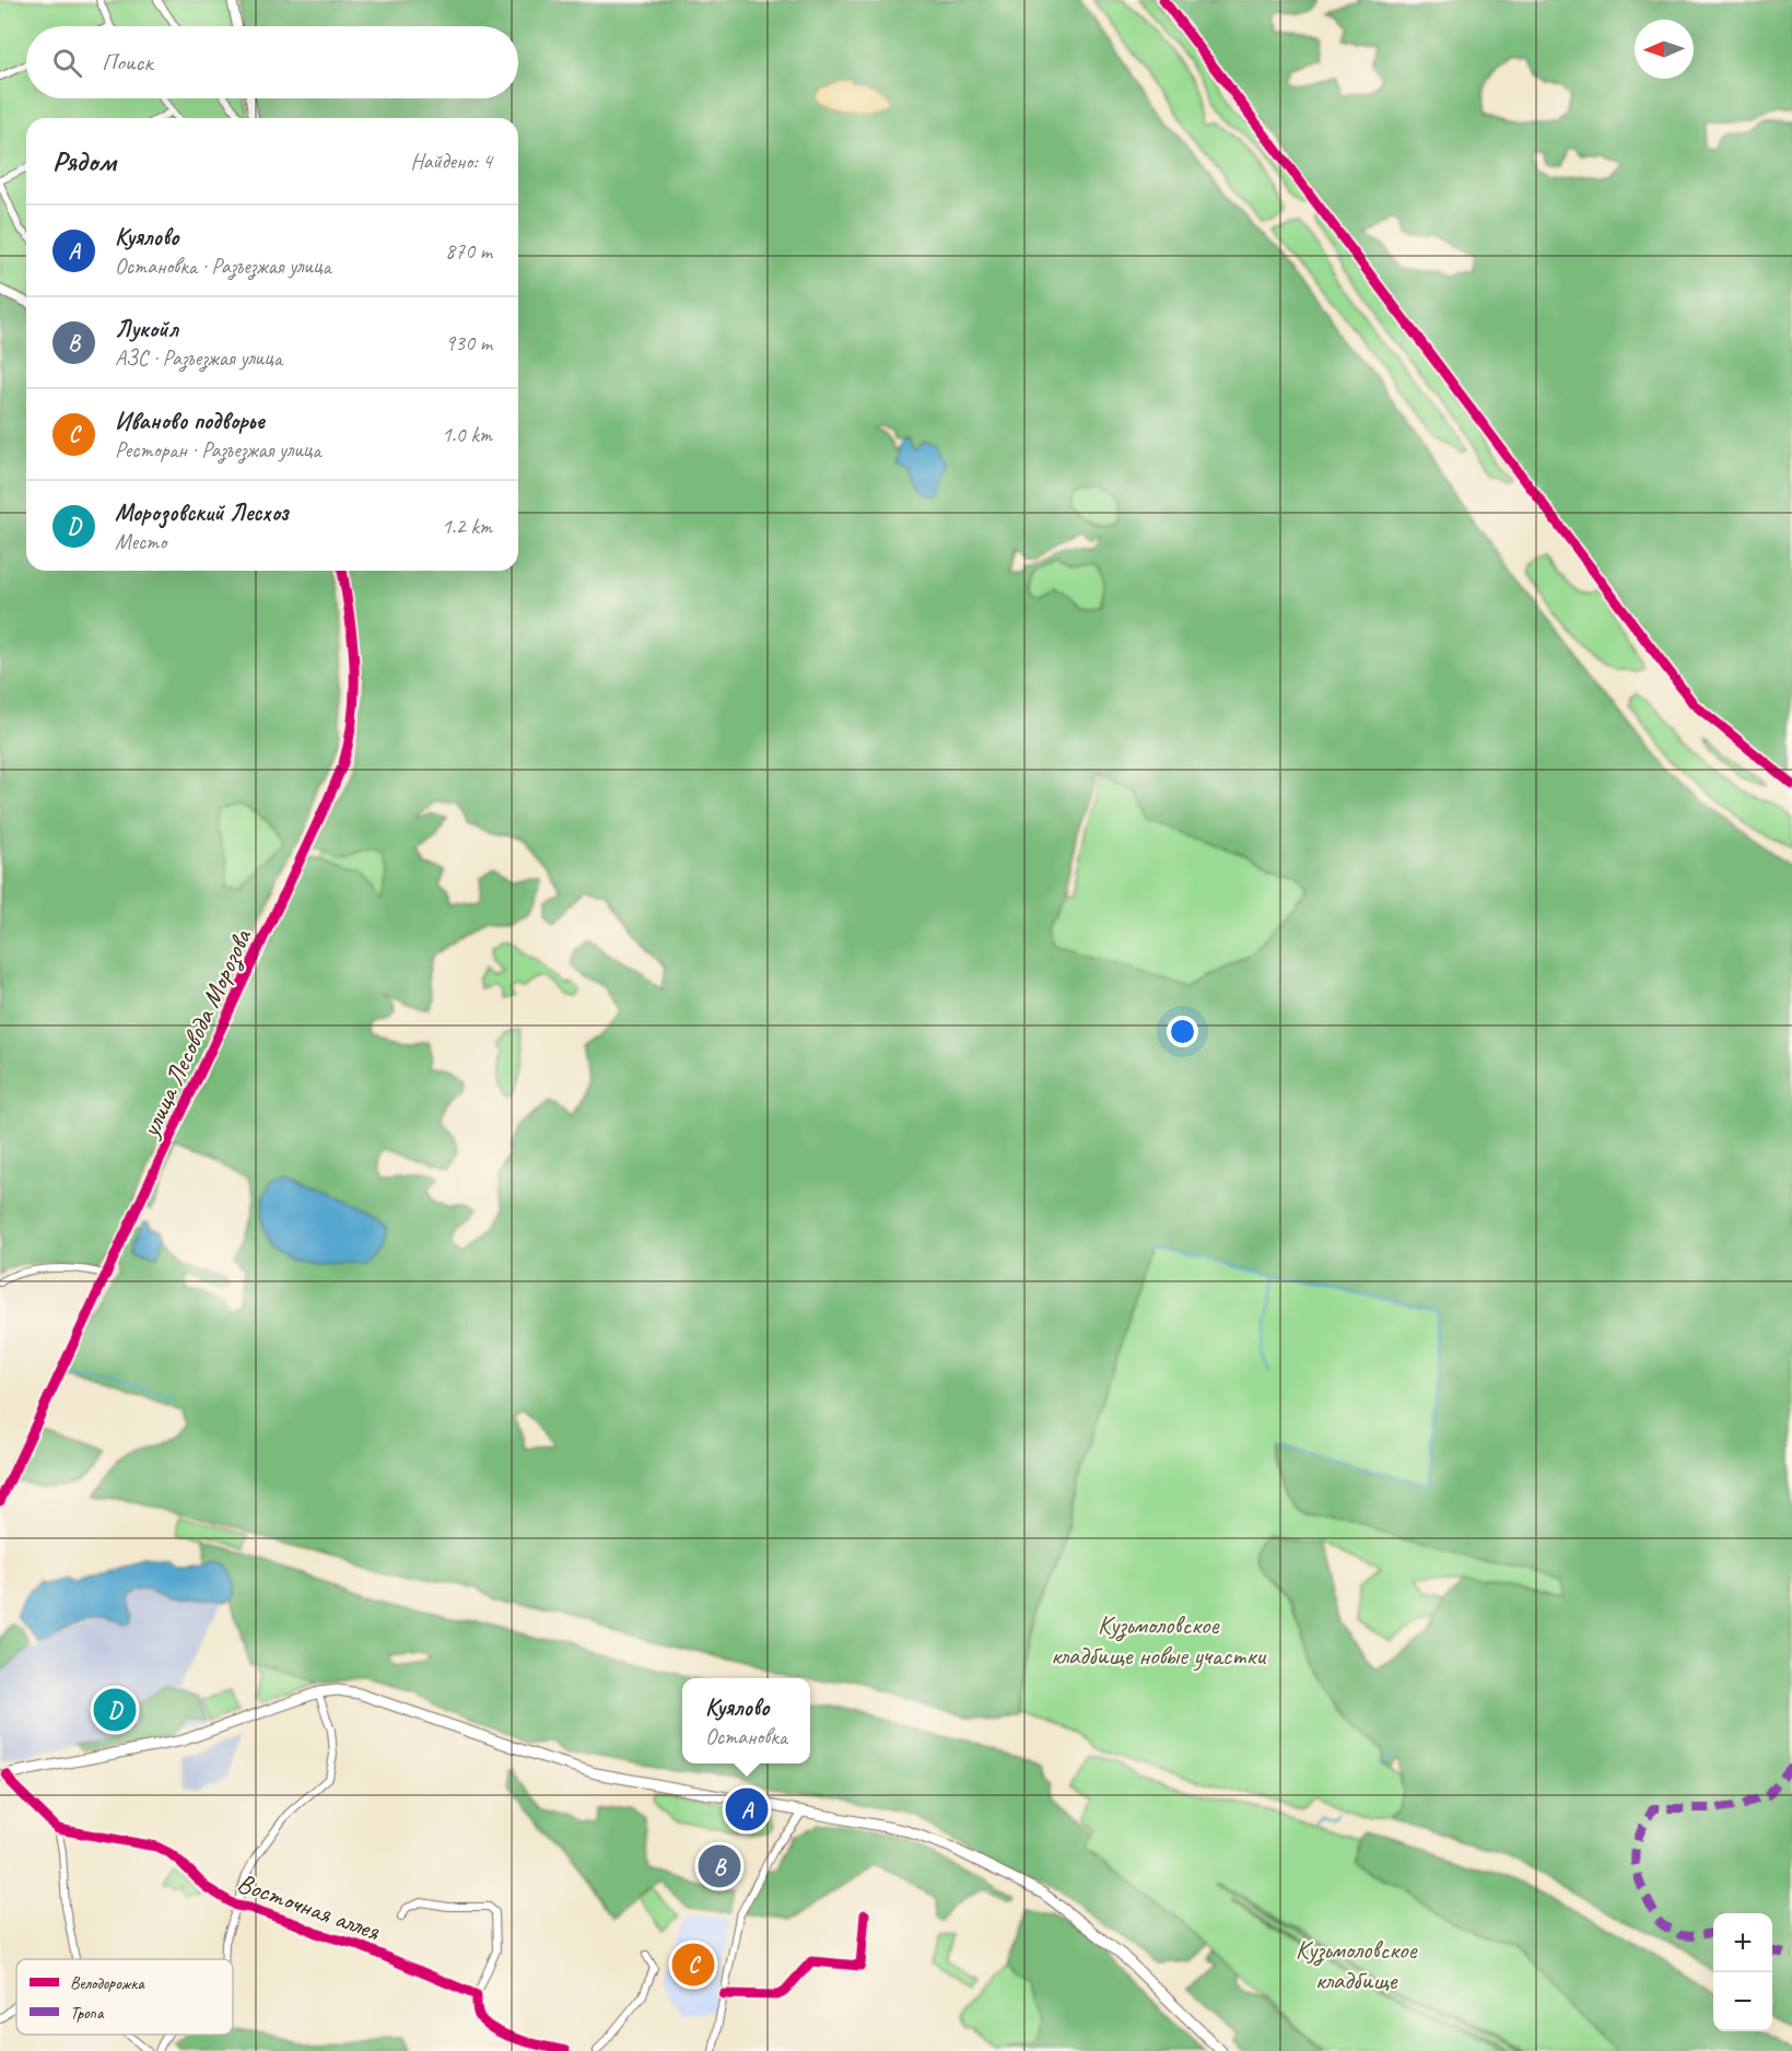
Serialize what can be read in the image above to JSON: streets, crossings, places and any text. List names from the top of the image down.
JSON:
{
  "streets": {
    "street": ["улица Лесовода Морозова", "Восточная аллея"]
  },
  "parks": ["Кузьмоловское кладбище новые участки", "Кузьмоловское кладбище"],
  "legend": ["Велодорожка", "Тропа"],
  "north": "left",
  "page": {
    "search": "Поиск",
    "heading": ["Рядом", "Найдено: 4"],
    "list": [
      {
        "mark": "A",
        "name": "Куялово",
        "note": "Остановка · Разъезжая улица",
        "value": "870 m"
      },
      {
        "mark": "B",
        "name": "Лукойл",
        "note": "АЗС · Разъезжая улица",
        "value": "930 m"
      },
      {
        "mark": "C",
        "name": "Иваново подворье",
        "note": "Ресторан · Разъезжая улица",
        "value": "1.0 km"
      },
      {
        "mark": "D",
        "name": "Морозовский Лесхоз",
        "note": "Место",
        "value": "1.2 km"
      }
    ],
    "popup": ["Куялово", "Остановка"],
    "pins": [
      "D",
      "A",
      "B",
      "C"
    ],
    "map_buttons": ["+", "−"]
  }
}
